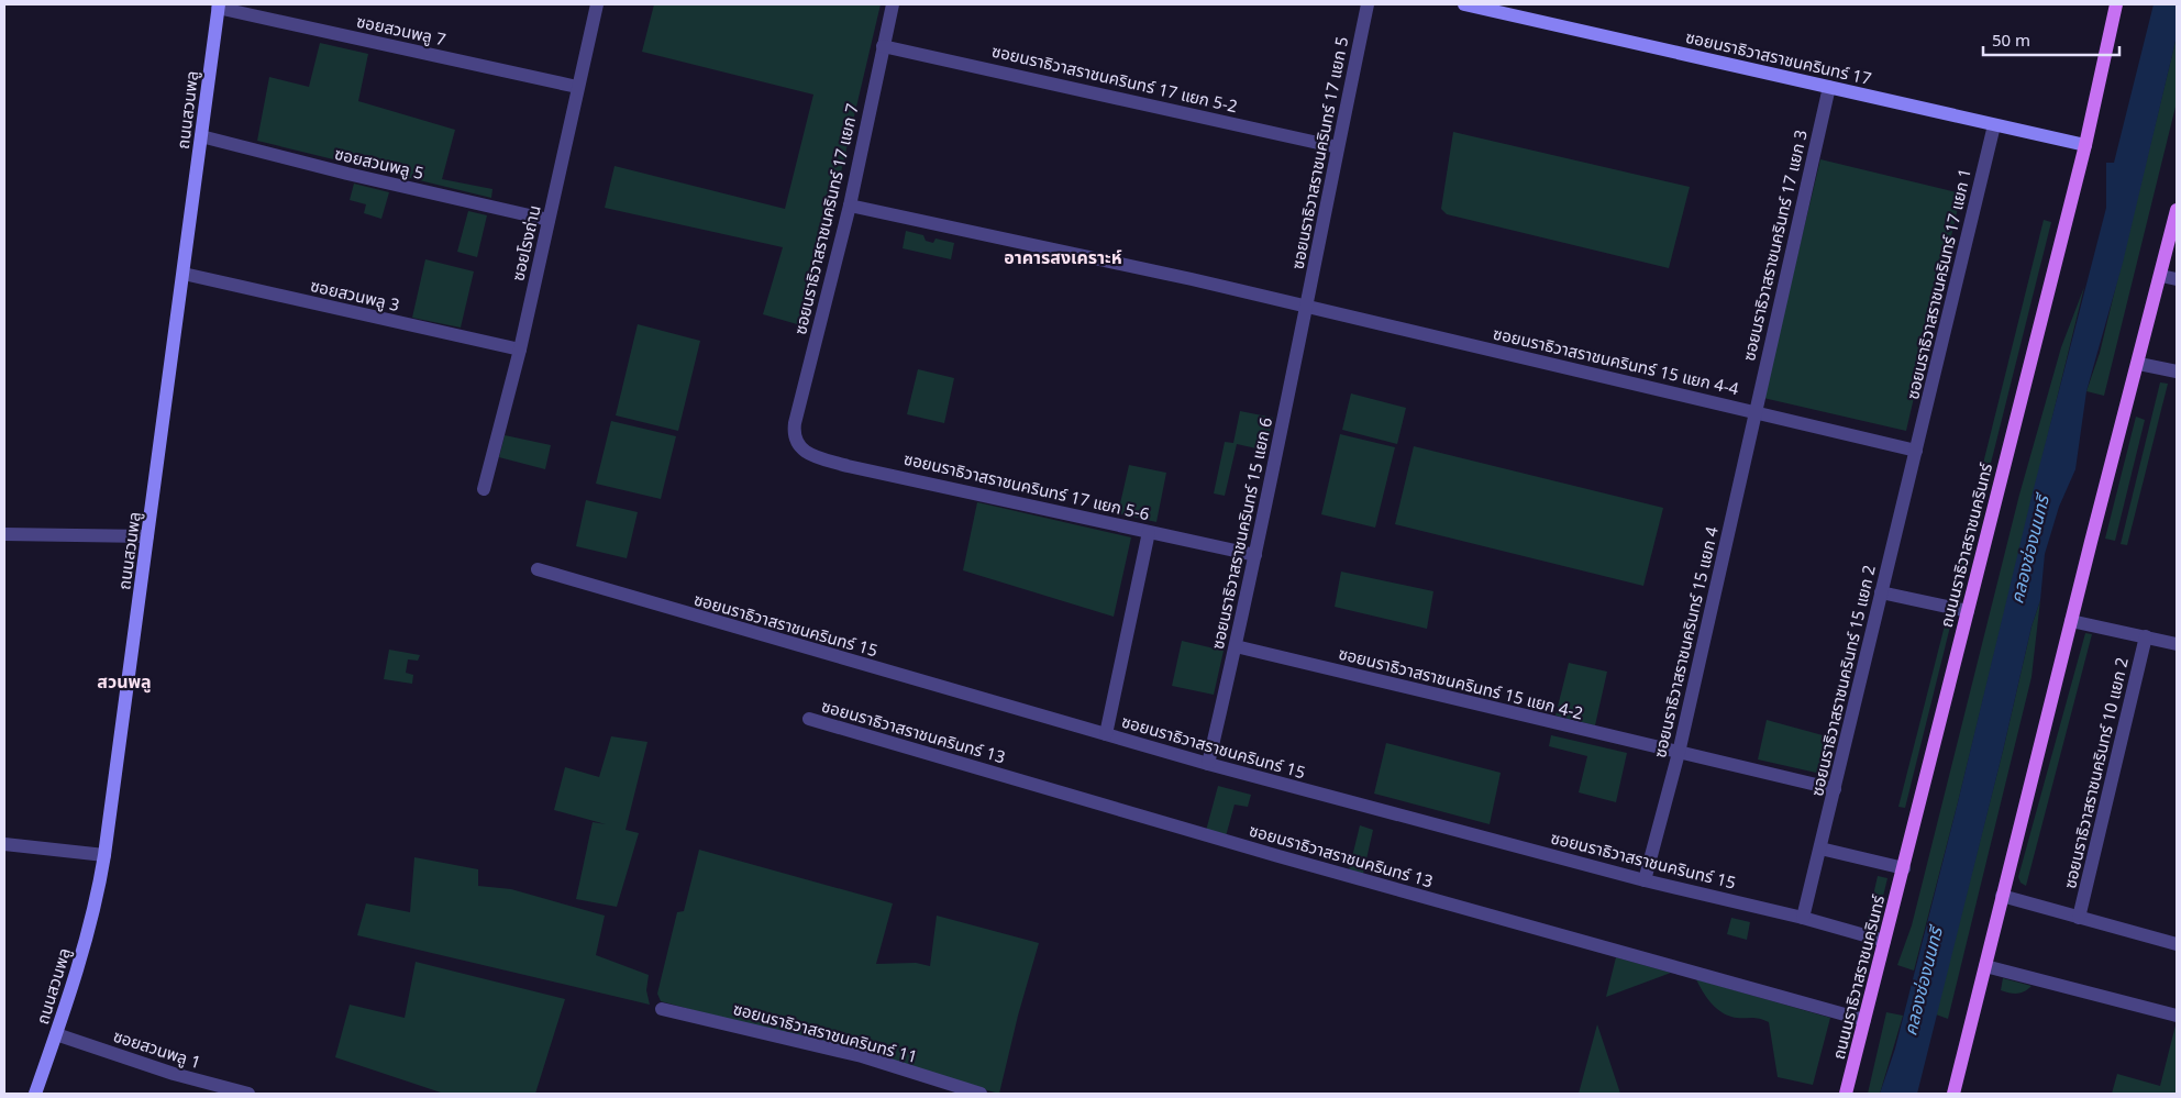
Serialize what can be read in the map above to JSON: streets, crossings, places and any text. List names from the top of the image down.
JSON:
{
  "streets": {
    "main road": ["ซอยนราธิวาสราชนครินทร์ 17", "ถนนสวนพลู", "ถนนนราธิวาสราชนครินทร์"],
    "street": [
      "ซอยสวนพลู 7",
      "ซอยนราธิวาสราชนครินทร์ 17 แยก 5-2",
      "ซอยนราธิวาสราชนครินทร์ 17 แยก 5",
      "ซอยสวนพลู 5",
      "ซอยนราธิวาสราชนครินทร์ 17 แยก 7",
      "ซอยโรงถ่าน",
      "ซอยนราธิวาสราชนครินทร์ 17 แยก 3",
      "ซอยนราธิวาสราชนครินทร์ 17 แยก 1",
      "ซอยสวนพลู 3",
      "ซอยนราธิวาสราชนครินทร์ 15 แยก 4-4",
      "ซอยนราธิวาสราชนครินทร์ 17 แยก 5-6",
      "ซอยนราธิวาสราชนครินทร์ 15 แยก 6",
      "ซอยนราธิวาสราชนครินทร์ 15",
      "ซอยนราธิวาสราชนครินทร์ 15 แยก 4",
      "ซอยนราธิวาสราชนครินทร์ 15 แยก 2",
      "ซอยนราธิวาสราชนครินทร์ 15 แยก 4-2",
      "ซอยนราธิวาสราชนครินทร์ 13",
      "ซอยนราธิวาสราชนครินทร์ 10 แยก 2",
      "ซอยนราธิวาสราชนครินทร์ 11",
      "ซอยสวนพลู 1"
    ]
  },
  "crossings": [
    ["ซอยสวนพลู 7", "ถนนสวนพลู"],
    ["ซอยสวนพลู 7", "ซอยโรงถ่าน"],
    ["ซอยนราธิวาสราชนครินทร์ 17", "ซอยนราธิวาสราชนครินทร์ 17 แยก 3"],
    ["ซอยนราธิวาสราชนครินทร์ 17", "ซอยนราธิวาสราชนครินทร์ 17 แยก 1"],
    ["ซอยนราธิวาสราชนครินทร์ 17", "ถนนนราธิวาสราชนครินทร์"],
    ["ซอยนราธิวาสราชนครินทร์ 17 แยก 5-2", "ซอยนราธิวาสราชนครินทร์ 17 แยก 5"],
    ["ซอยนราธิวาสราชนครินทร์ 17 แยก 5-2", "ซอยนราธิวาสราชนครินทร์ 17 แยก 7"],
    ["ถนนสวนพลู", "ซอยสวนพลู 5"],
    ["ถนนสวนพลู", "ซอยสวนพลู 3"],
    ["ถนนสวนพลู", "ซอยสวนพลู 1"],
    ["ซอยนราธิวาสราชนครินทร์ 17 แยก 5", "ซอยนราธิวาสราชนครินทร์ 15 แยก 4-4"],
    ["ซอยนราธิวาสราชนครินทร์ 17 แยก 5", "ซอยนราธิวาสราชนครินทร์ 15 แยก 6"],
    ["ซอยสวนพลู 5", "ซอยโรงถ่าน"],
    ["ซอยนราธิวาสราชนครินทร์ 17 แยก 7", "ซอยนราธิวาสราชนครินทร์ 15 แยก 4-4"],
    ["ซอยนราธิวาสราชนครินทร์ 17 แยก 7", "ซอยนราธิวาสราชนครินทร์ 17 แยก 5-6"],
    ["ซอยโรงถ่าน", "ซอยสวนพลู 3"],
    ["ซอยนราธิวาสราชนครินทร์ 17 แยก 3", "ซอยนราธิวาสราชนครินทร์ 15 แยก 4-4"],
    ["ซอยนราธิวาสราชนครินทร์ 17 แยก 3", "ซอยนราธิวาสราชนครินทร์ 15 แยก 4"],
    ["ซอยนราธิวาสราชนครินทร์ 17 แยก 1", "ซอยนราธิวาสราชนครินทร์ 15 แยก 4-4"],
    ["ซอยนราธิวาสราชนครินทร์ 17 แยก 1", "ซอยนราธิวาสราชนครินทร์ 15 แยก 2"],
    ["ซอยนราธิวาสราชนครินทร์ 15 แยก 4-4", "ซอยนราธิวาสราชนครินทร์ 15 แยก 6"],
    ["ซอยนราธิวาสราชนครินทร์ 15 แยก 4-4", "ซอยนราธิวาสราชนครินทร์ 15 แยก 4"],
    ["ซอยนราธิวาสราชนครินทร์ 15 แยก 4-4", "ซอยนราธิวาสราชนครินทร์ 15 แยก 2"],
    ["ซอยนราธิวาสราชนครินทร์ 17 แยก 5-6", "ซอยนราธิวาสราชนครินทร์ 15 แยก 6"],
    ["ซอยนราธิวาสราชนครินทร์ 15 แยก 6", "ซอยนราธิวาสราชนครินทร์ 15"],
    ["ซอยนราธิวาสราชนครินทร์ 15 แยก 6", "ซอยนราธิวาสราชนครินทร์ 15 แยก 4-2"],
    ["ถนนนราธิวาสราชนครินทร์", "ซอยนราธิวาสราชนครินทร์ 15"],
    ["ถนนนราธิวาสราชนครินทร์", "ซอยนราธิวาสราชนครินทร์ 13"],
    ["ซอยนราธิวาสราชนครินทร์ 15", "ซอยนราธิวาสราชนครินทร์ 15 แยก 4"],
    ["ซอยนราธิวาสราชนครินทร์ 15", "ซอยนราธิวาสราชนครินทร์ 15 แยก 2"],
    ["ซอยนราธิวาสราชนครินทร์ 15 แยก 4", "ซอยนราธิวาสราชนครินทร์ 15 แยก 4-2"]
  ],
  "districts": ["อาคารสงเคราะห์", "สวนพลู"],
  "water": ["คลองช่องนนทรี"],
  "scale_bar": "50 m"
}
